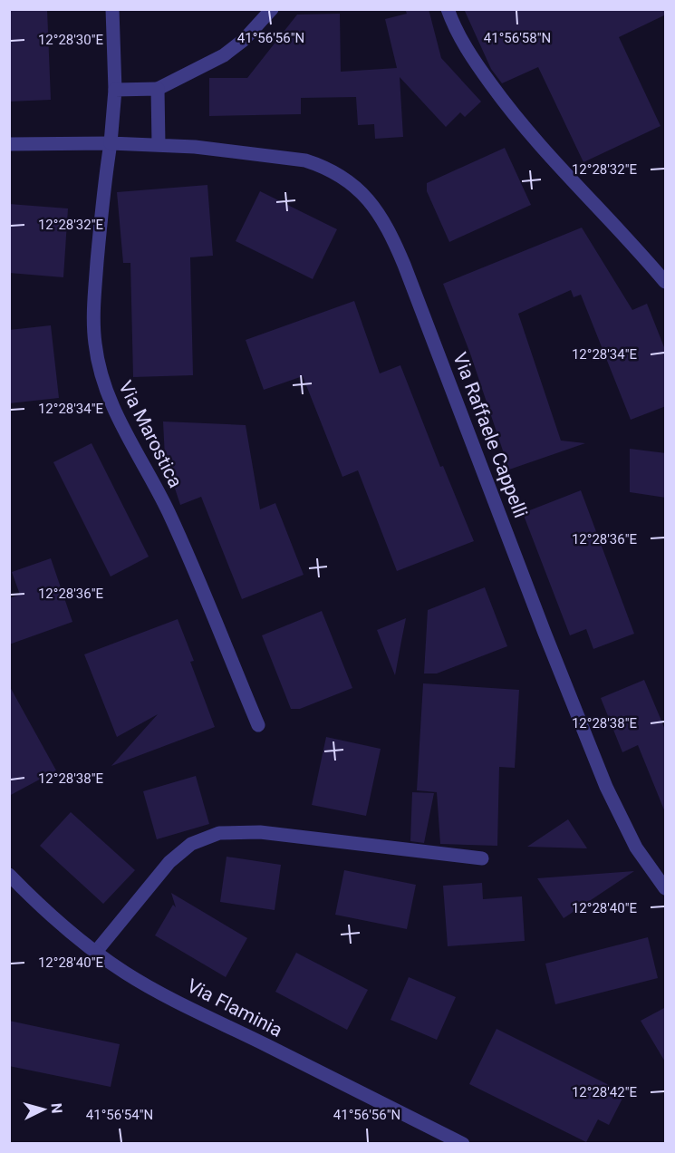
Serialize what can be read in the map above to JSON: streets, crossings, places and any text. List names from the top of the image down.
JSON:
{
  "streets": {
    "street": ["Via Marostica", "Via Raffaele Cappelli", "Via Flaminia"]
  },
  "crossings": [
    ["Via Marostica", "Via Raffaele Cappelli"]
  ],
  "north": "right",
  "coordinates": [
    "41°56'56\"N",
    "41°56'58\"N",
    "12°28'30\"E",
    "12°28'32\"E",
    "12°28'34\"E",
    "12°28'36\"E",
    "12°28'38\"E",
    "12°28'40\"E",
    "12°28'42\"E",
    "41°56'54\"N"
  ]
}
